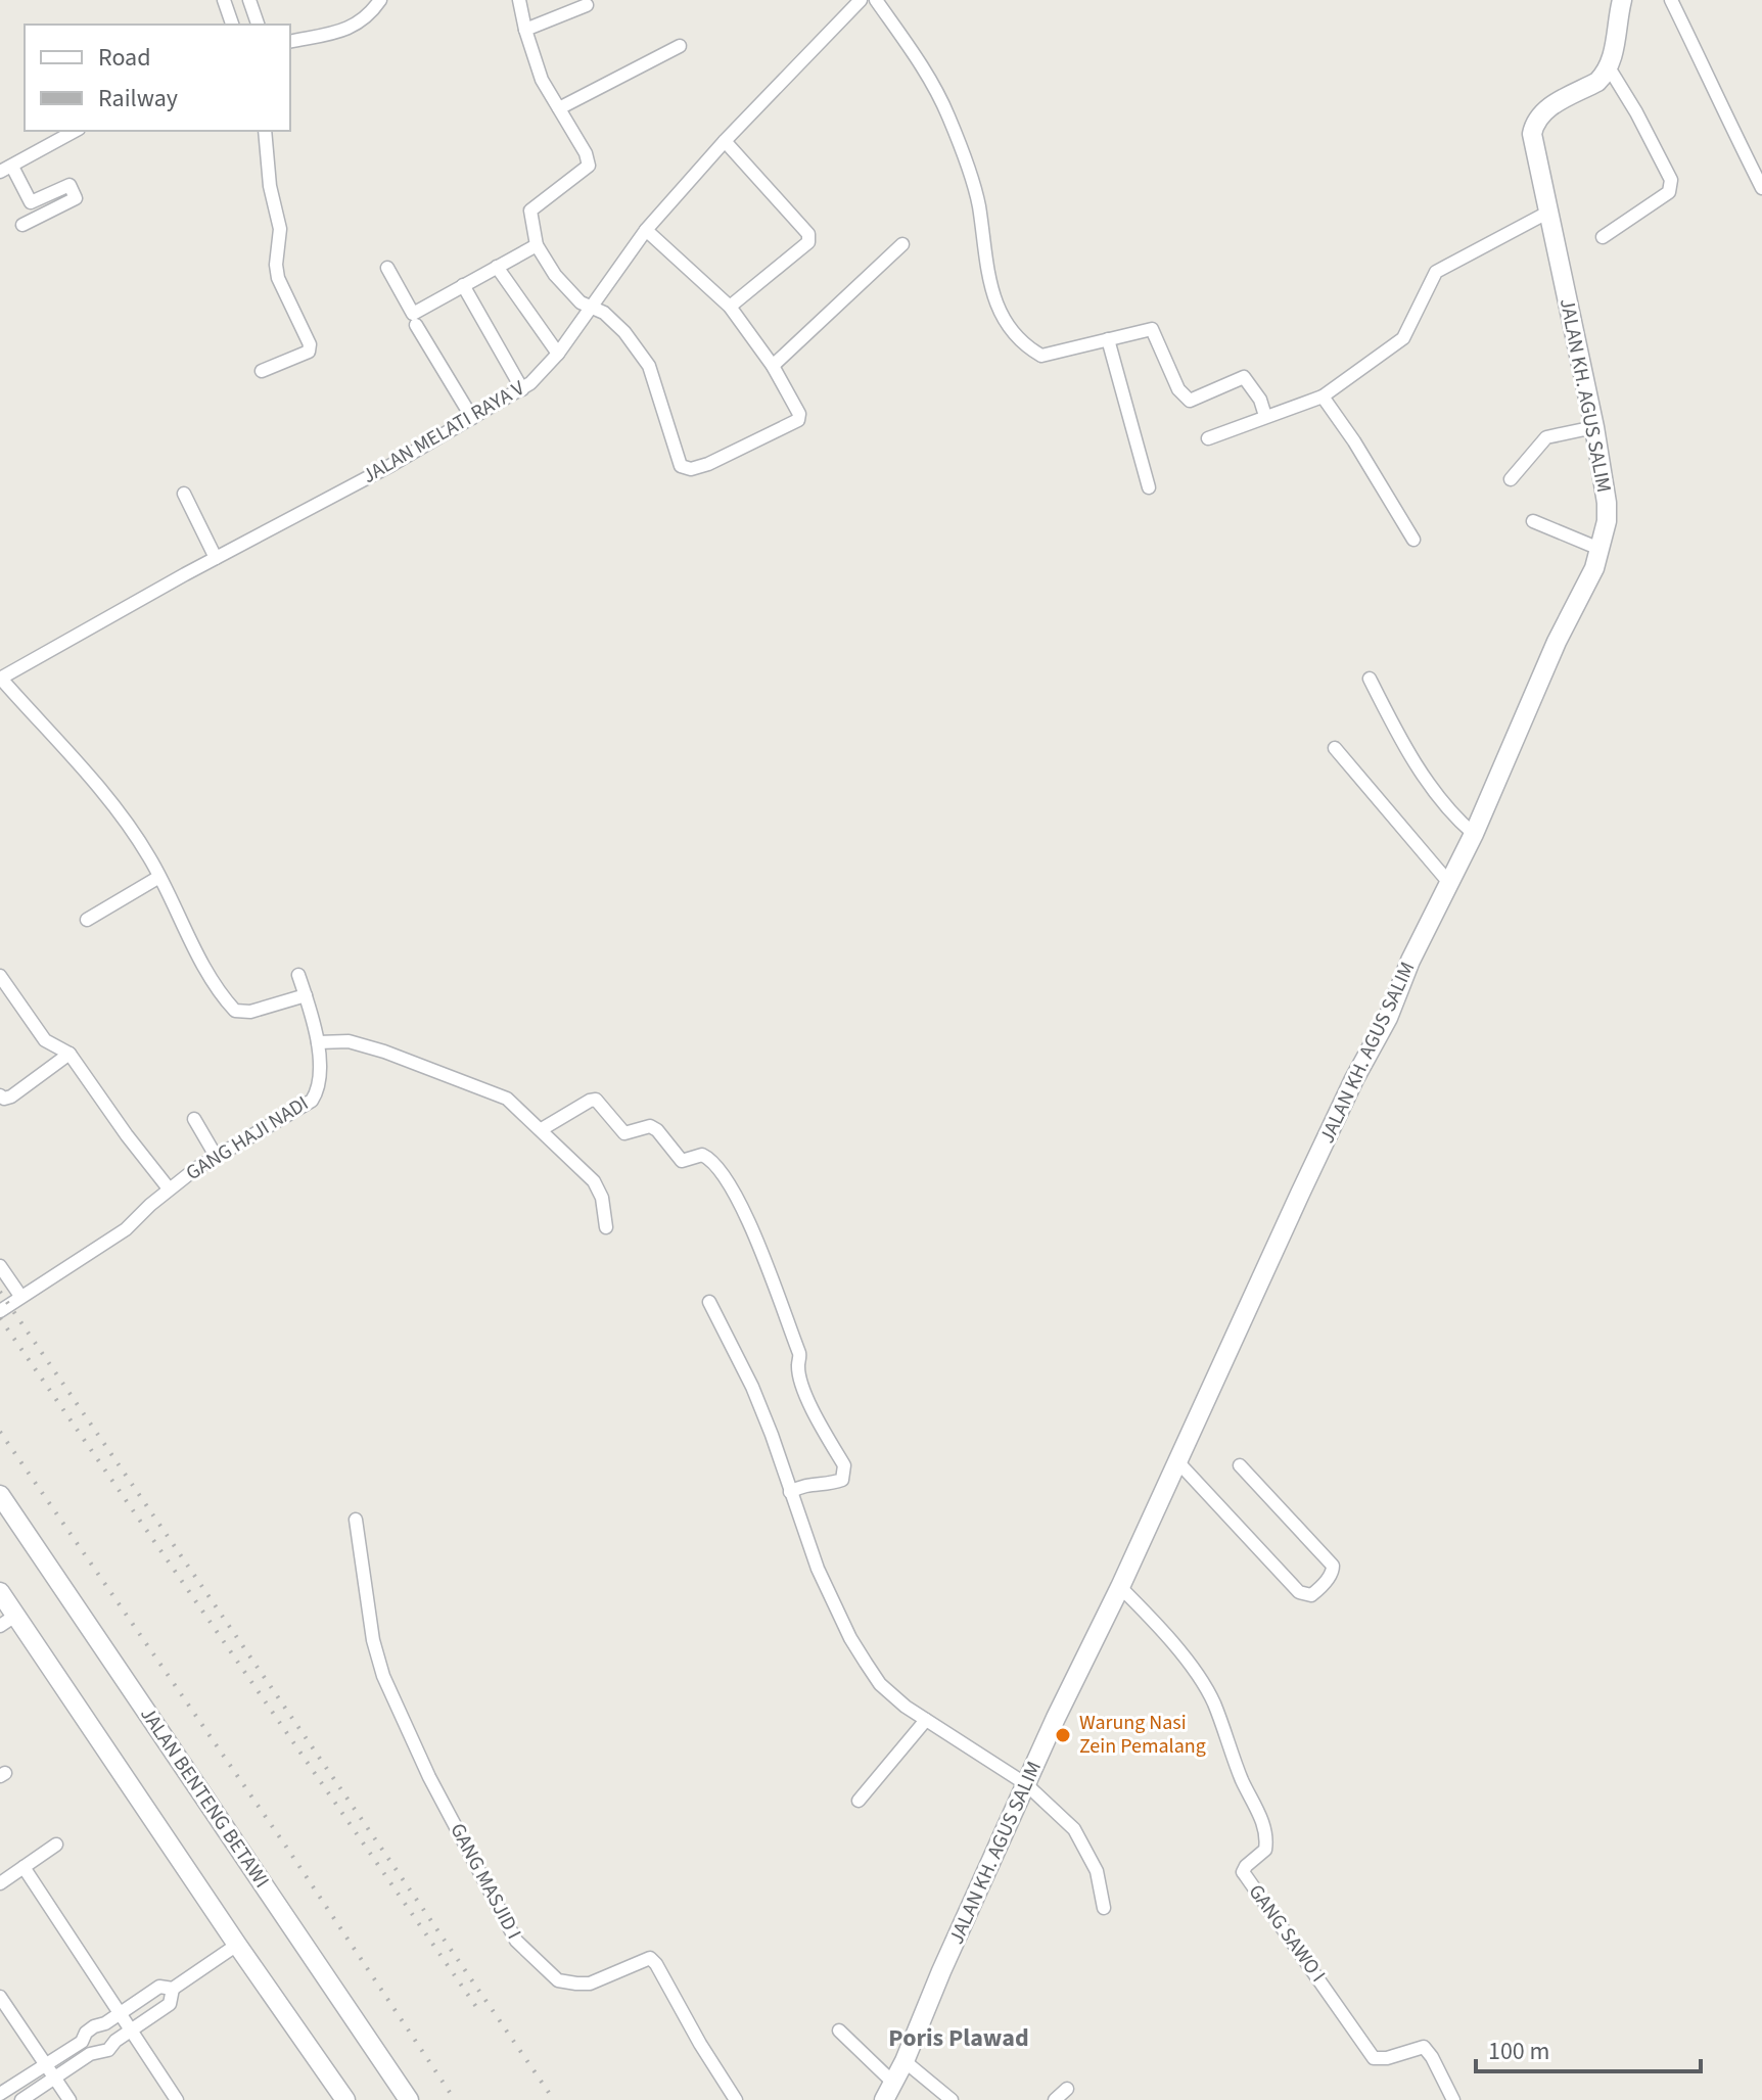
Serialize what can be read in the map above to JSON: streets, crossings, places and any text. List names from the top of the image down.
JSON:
{
  "streets": {
    "street": [
      "JALAN KH. AGUS SALIM",
      "JALAN MELATI RAYA V",
      "GANG HAJI NADI",
      "JALAN BENTENG BETAWI",
      "GANG MASJID I",
      "GANG SAWO I"
    ]
  },
  "crossings": [
    ["JALAN KH. AGUS SALIM", "GANG SAWO I"]
  ],
  "districts": ["Poris Plawad"],
  "places": ["Warung Nasi Zein Pemalang"],
  "legend": ["Road", "Railway"],
  "scale_bar": "100 m"
}
